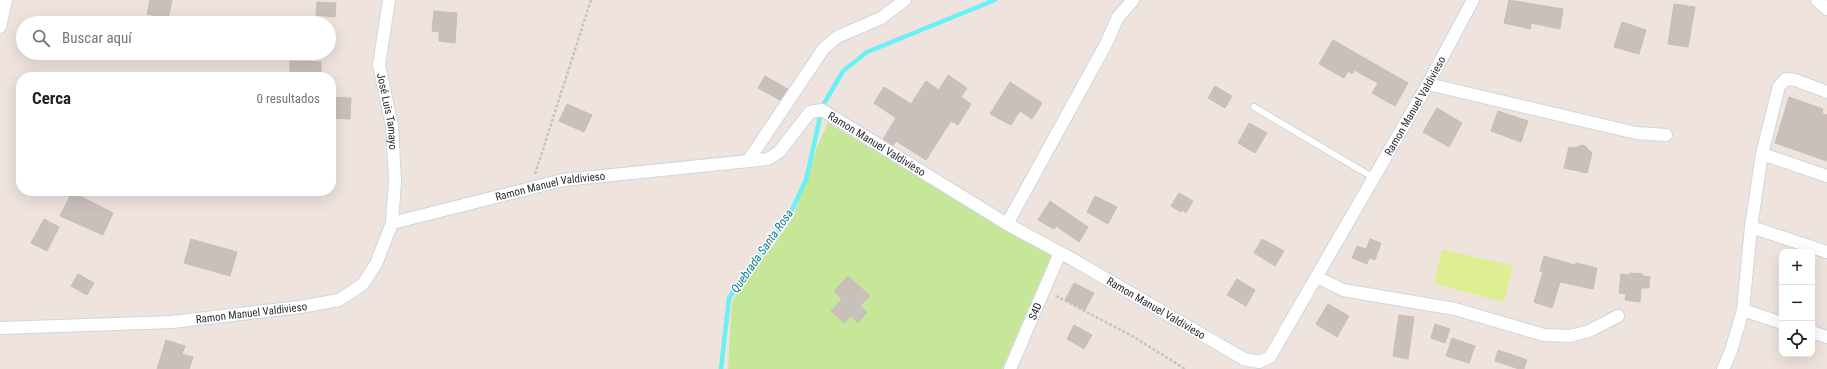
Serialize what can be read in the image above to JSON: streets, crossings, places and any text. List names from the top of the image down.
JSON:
{
  "streets": {
    "street": ["Ramon Manuel Valdivieso", "José Luis Tamayo", "S4D"]
  },
  "crossings": [
    ["Ramon Manuel Valdivieso", "José Luis Tamayo"],
    ["Ramon Manuel Valdivieso", "S4D"]
  ],
  "water": ["Quebrada Santa Rosa"],
  "page": {
    "search": "Buscar aquí",
    "heading": ["Cerca", "0 resultados"],
    "map_buttons": ["+", "−"]
  }
}
